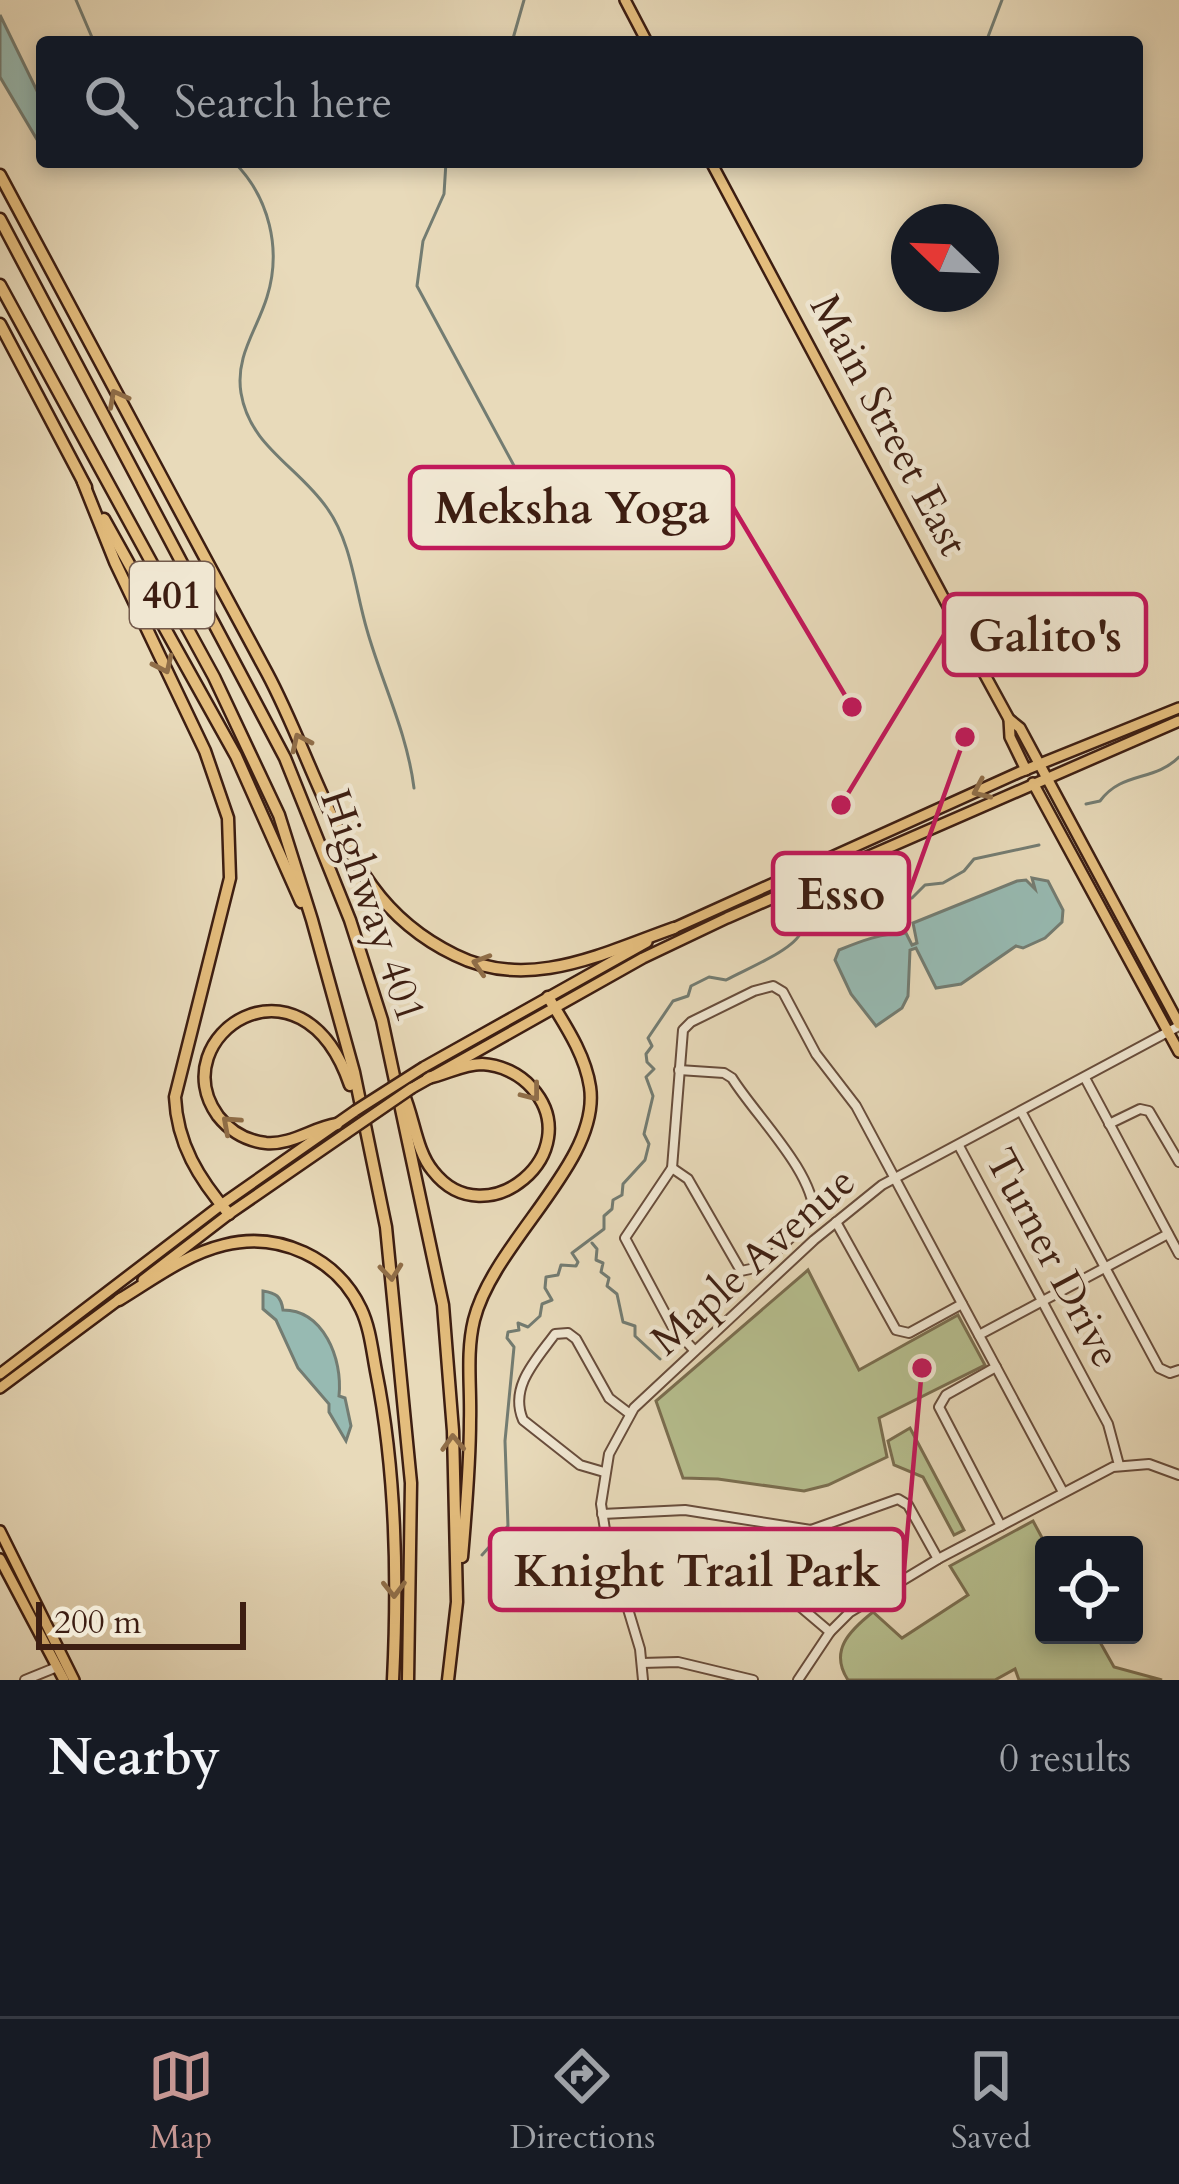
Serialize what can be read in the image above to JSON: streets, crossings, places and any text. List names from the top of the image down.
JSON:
{
  "streets": {
    "highway": ["401", "Highway 401"],
    "main road": ["Main Street East"],
    "street": ["Turner Drive", "Maple Avenue"]
  },
  "crossings": [
    ["Main Street East", "Maple Avenue"],
    ["401", "Highway 401"],
    ["Turner Drive", "Maple Avenue"]
  ],
  "places": [
    "Meksha Yoga",
    "Esso",
    "Galito's",
    "Knight Trail Park"
  ],
  "scale_bar": "200 m",
  "north": "top left",
  "page": {
    "search": "Search here",
    "scale": "200 m",
    "heading": ["Nearby", "0 results"],
    "nav": ["Map", "Directions", "Saved"]
  }
}
